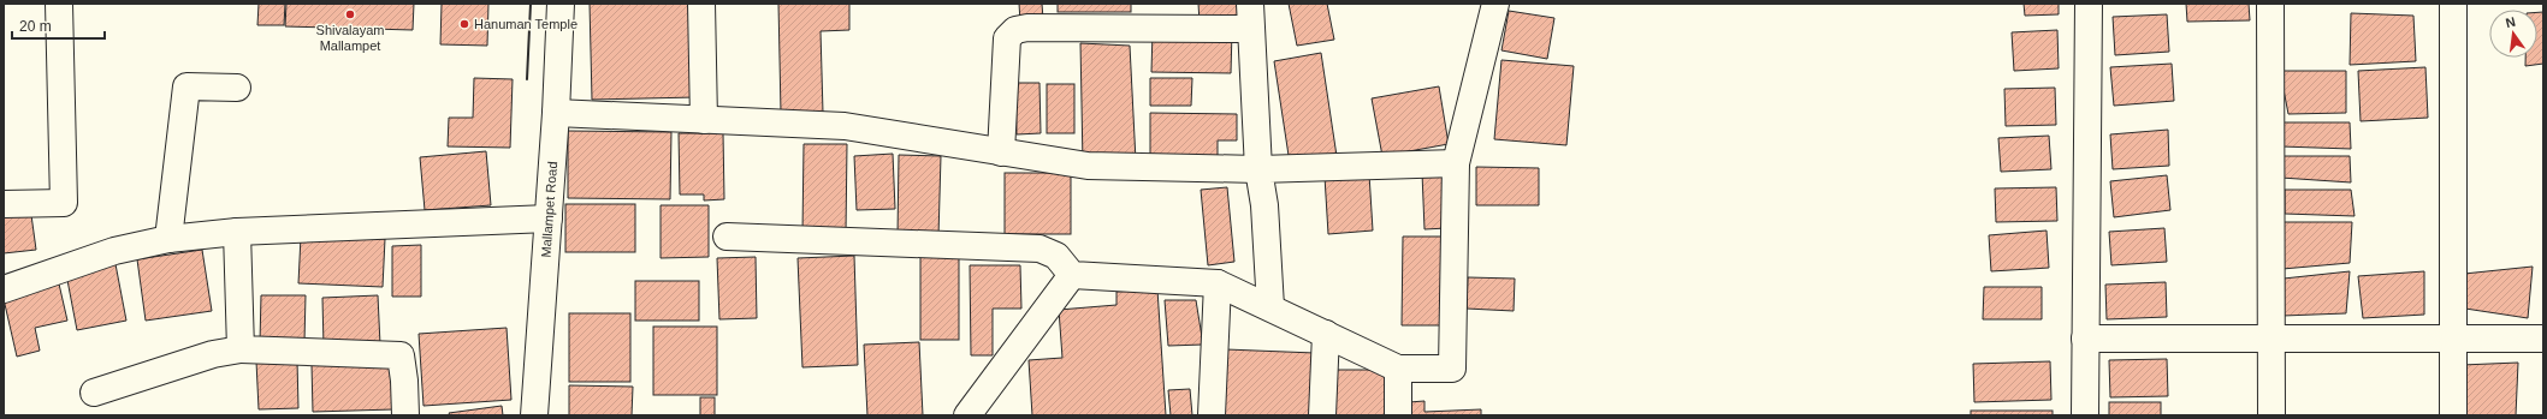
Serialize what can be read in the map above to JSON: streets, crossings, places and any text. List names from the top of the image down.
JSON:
{
  "streets": {
    "street": ["Mallampet Road"]
  },
  "places": ["Shivalayam Mallampet", "Hanuman Temple"],
  "scale_bar": "20 m",
  "north": "top"
}
